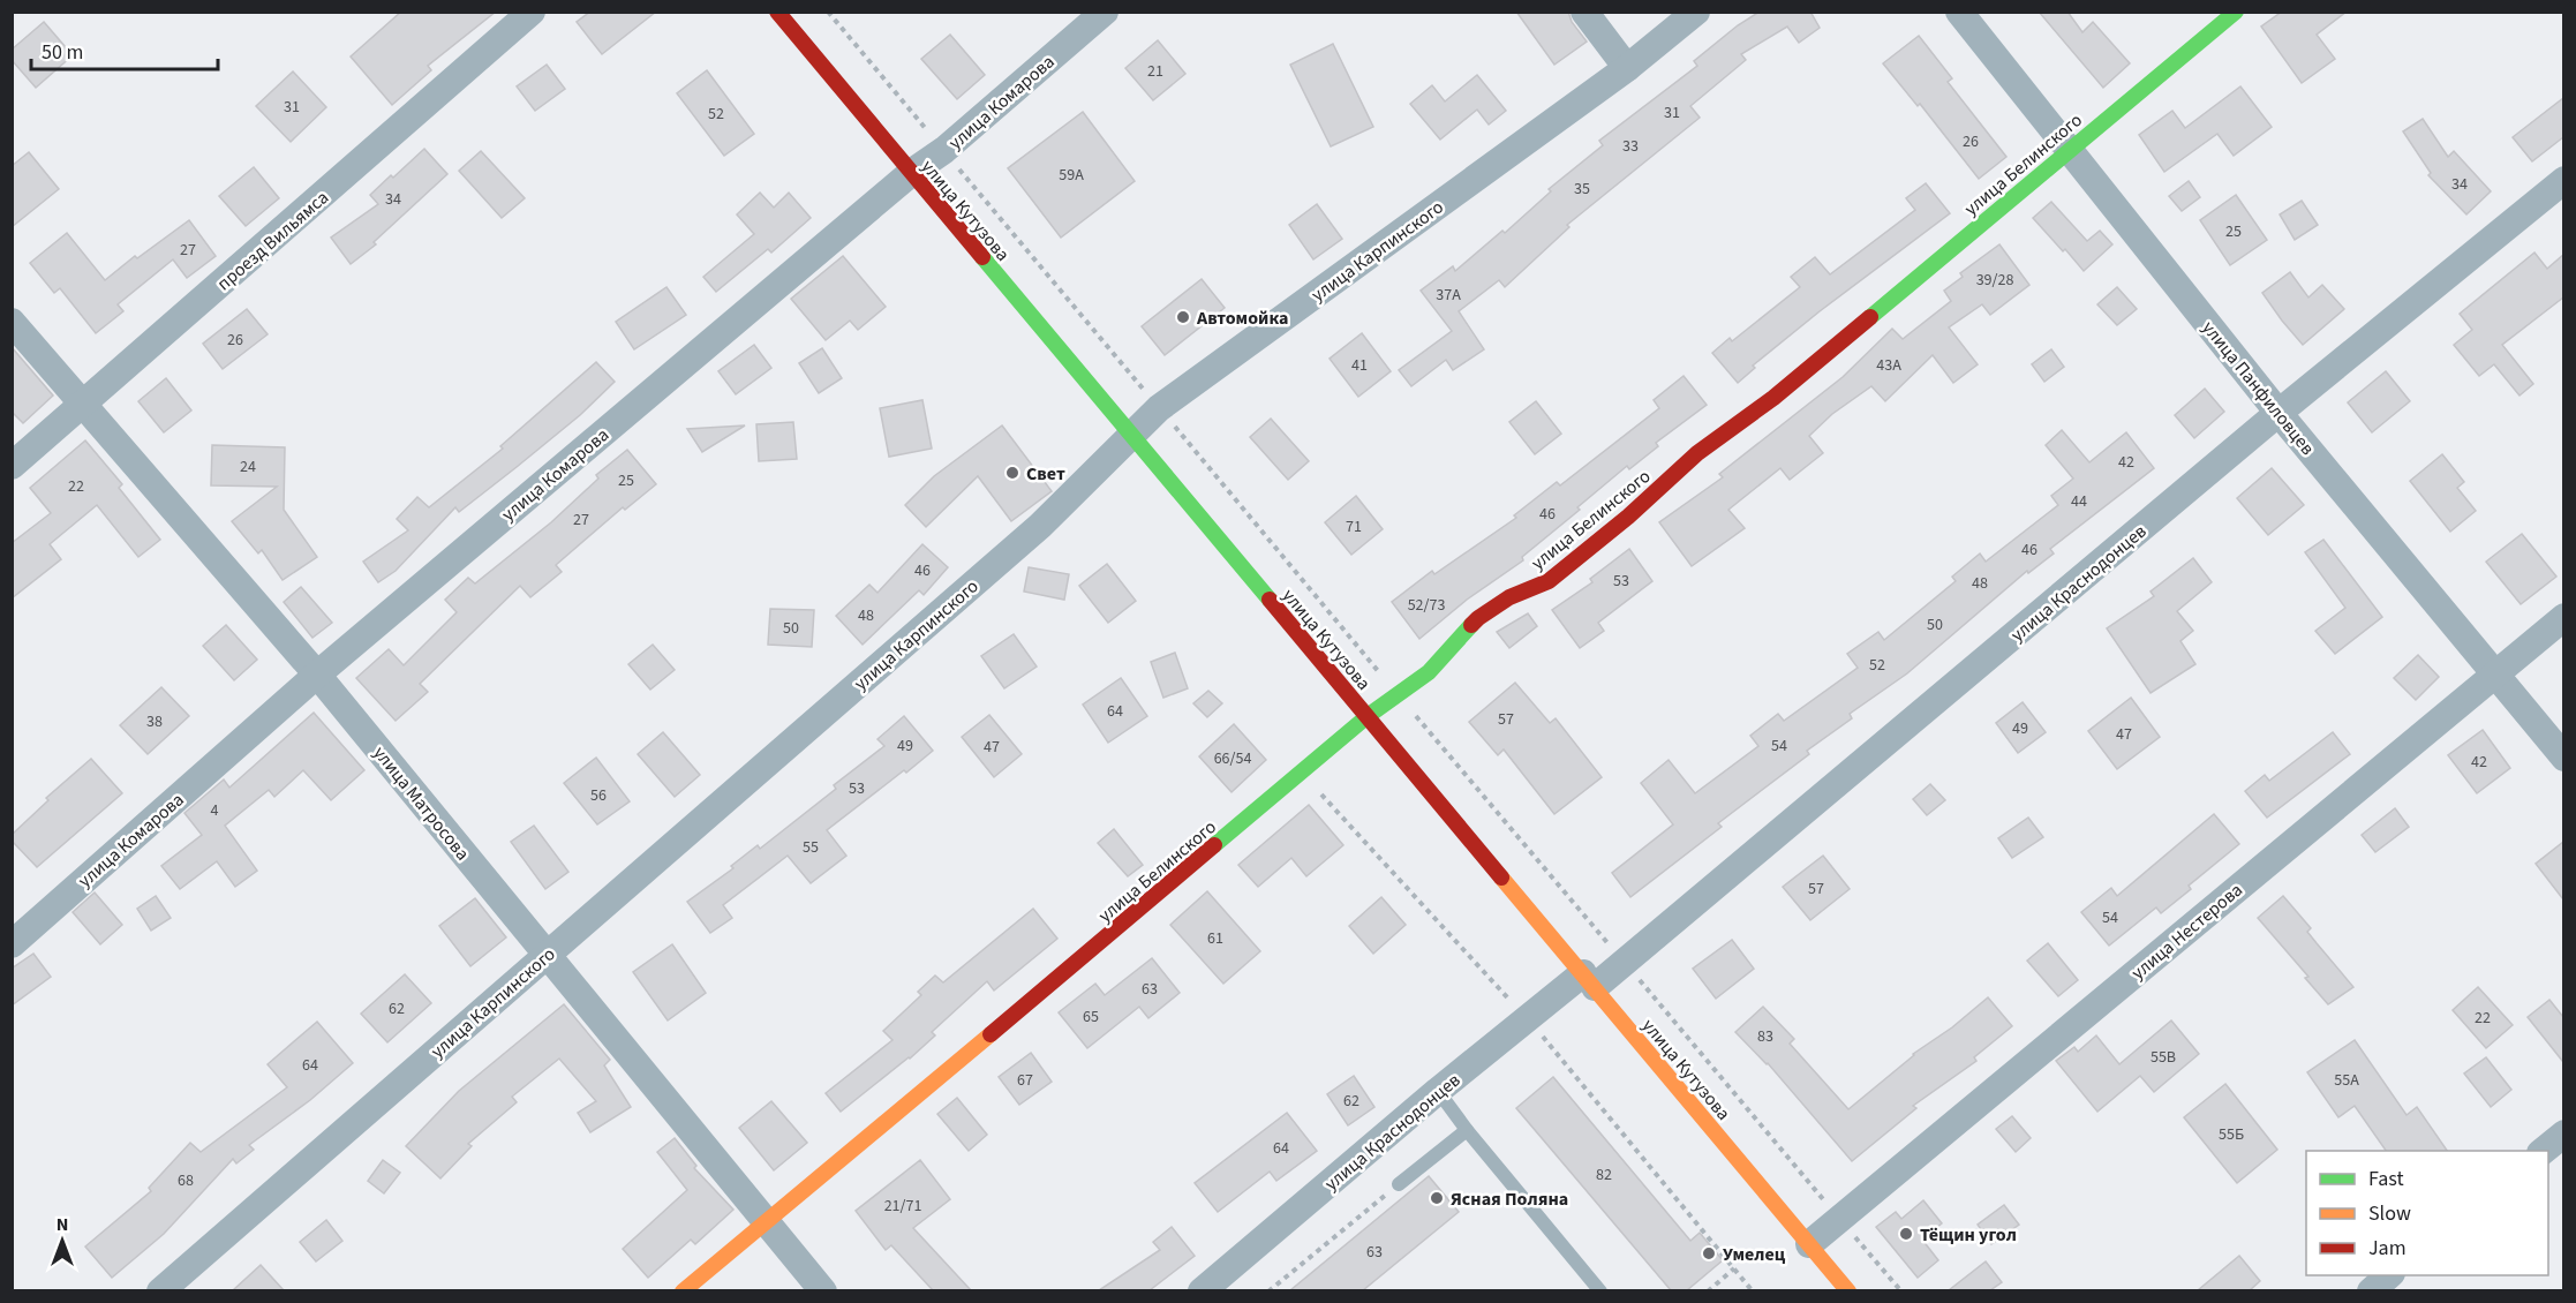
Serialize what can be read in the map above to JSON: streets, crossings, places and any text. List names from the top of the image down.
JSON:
{
  "streets": {
    "street": [
      "улица Комарова",
      "улица Белинского",
      "улица Кутузова",
      "проезд Вильямса",
      "улица Карпинского",
      "улица Панфиловцев",
      "улица Краснодонцев",
      "улица Матросова",
      "улица Нестерова"
    ]
  },
  "crossings": [
    ["улица Комарова", "улица Кутузова"],
    ["улица Комарова", "улица Матросова"],
    ["улица Белинского", "улица Кутузова"],
    ["улица Белинского", "улица Панфиловцев"],
    ["улица Белинского", "улица Матросова"],
    ["улица Кутузова", "улица Карпинского"],
    ["улица Кутузова", "улица Краснодонцев"],
    ["улица Кутузова", "улица Нестерова"],
    ["проезд Вильямса", "улица Матросова"],
    ["улица Карпинского", "улица Матросова"],
    ["улица Панфиловцев", "улица Краснодонцев"],
    ["улица Панфиловцев", "улица Нестерова"]
  ],
  "places": [
    "Автомойка",
    "Свет",
    "Ясная Поляна",
    "Тёщин угол",
    "Умелец"
  ],
  "house_numbers": [
    "21",
    "31",
    "31",
    "52",
    "26",
    "33",
    "59А",
    "34",
    "35",
    "34",
    "25",
    "27",
    "39/28",
    "37А",
    "26",
    "41",
    "43А",
    "42",
    "24",
    "25",
    "22",
    "44",
    "46",
    "27",
    "71",
    "46",
    "46",
    "53",
    "48",
    "52/73",
    "48",
    "50",
    "50",
    "52",
    "64",
    "57",
    "38",
    "49",
    "47",
    "49",
    "54",
    "47",
    "66/54",
    "42",
    "53",
    "56",
    "4",
    "55",
    "57",
    "54",
    "61",
    "63",
    "62",
    "65",
    "22",
    "83",
    "55В",
    "64",
    "67",
    "55А",
    "62",
    "55Б",
    "64",
    "82",
    "68",
    "21/71",
    "63"
  ],
  "legend": ["Fast", "Slow", "Jam"],
  "scale_bar": "50 m",
  "north": "top"
}
